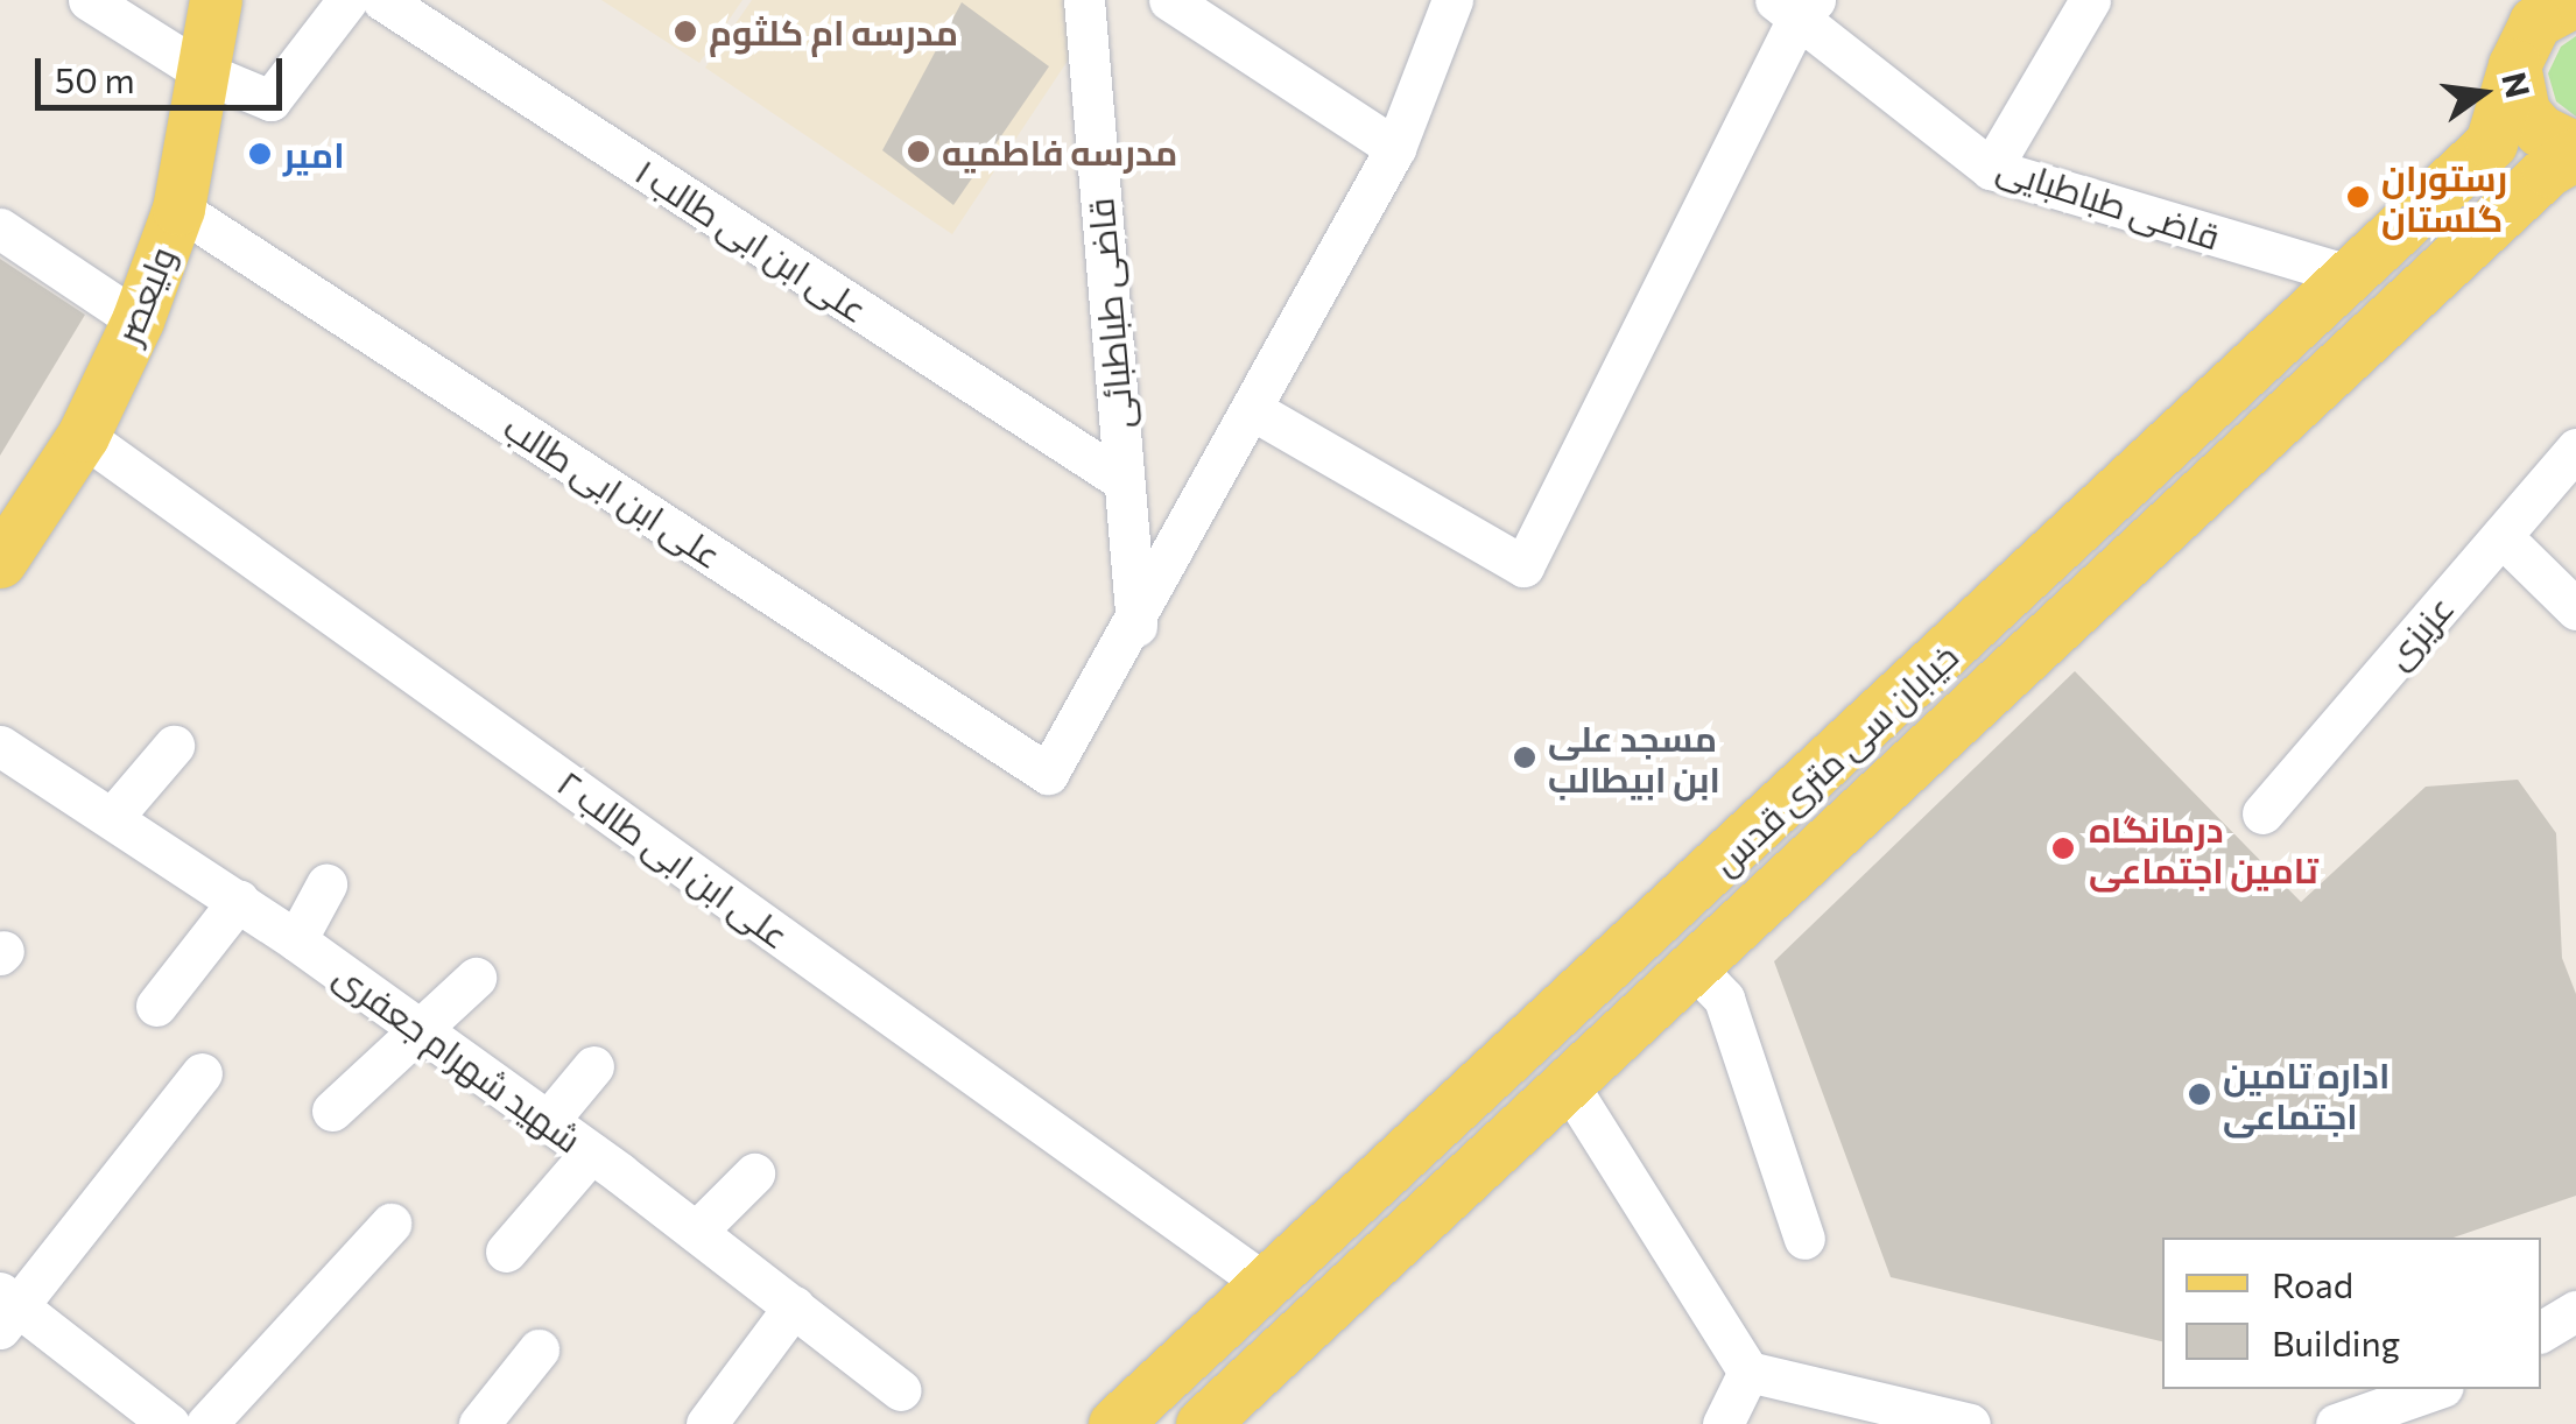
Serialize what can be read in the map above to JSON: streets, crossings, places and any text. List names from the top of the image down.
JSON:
{
  "streets": {
    "main road": ["ولیعصر", "خیابان سی متری قدس"],
    "street": [
      "قاضی طباطبایی",
      "علی ابن ابی طالب ۱",
      "قاضی طباطبائی",
      "علی ابن ابی طالب",
      "عزیزی",
      "علی ابن ابی طالب ۲",
      "شهید شهرام جعفری"
    ]
  },
  "crossings": [
    ["قاضی طباطبایی", "خیابان سی متری قدس"],
    ["علی ابن ابی طالب ۱", "قاضی طباطبائی"],
    ["ولیعصر", "علی ابن ابی طالب"],
    ["ولیعصر", "علی ابن ابی طالب ۲"],
    ["قاضی طباطبائی", "علی ابن ابی طالب"],
    ["خیابان سی متری قدس", "علی ابن ابی طالب ۲"]
  ],
  "places": [
    "مدرسه ام کلثوم",
    "مدرسه فاطمیه",
    "امیر",
    "رستوران گلستان",
    "مسجد علی ابن ابیطالب",
    "درمانگاه تامین اجتماعی",
    "اداره تامین اجتماعی"
  ],
  "legend": ["Road", "Building"],
  "scale_bar": "50 m",
  "north": "right"
}
